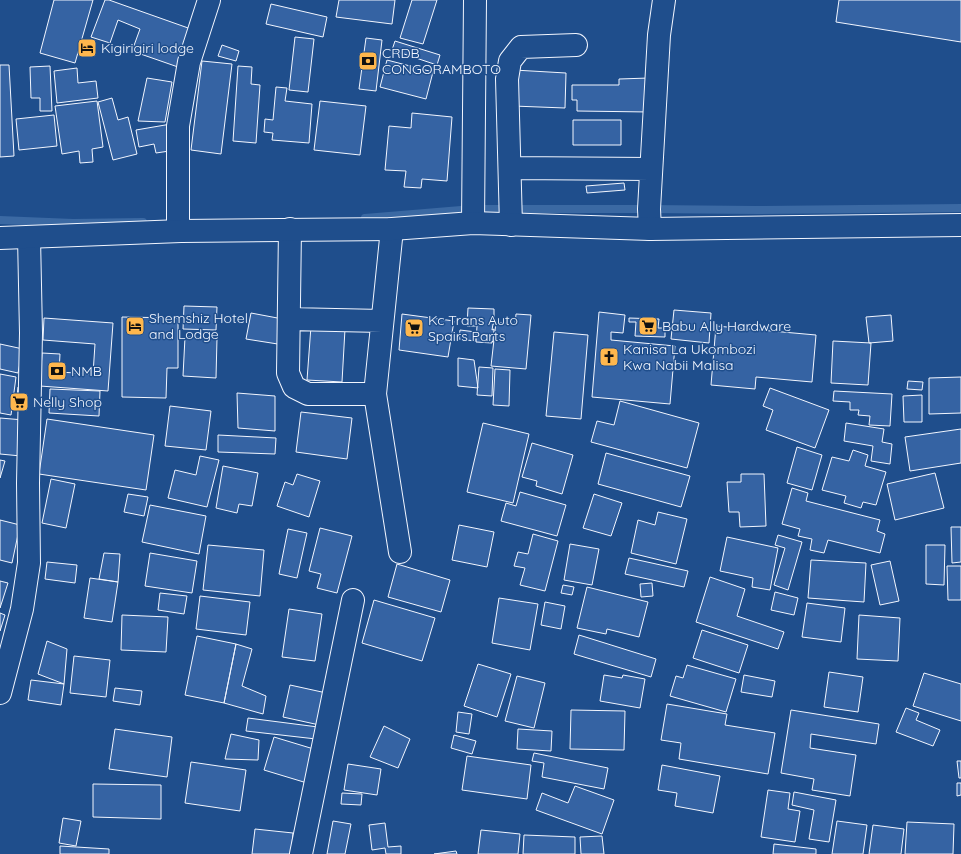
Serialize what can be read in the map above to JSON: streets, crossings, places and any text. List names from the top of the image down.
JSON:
{
  "places": {
    "hotel": ["Kigirigiri lodge", "Shemshiz Hotel and Lodge"],
    "bank": ["CRDB CONGORAMBOTO", "NMB"],
    "supermarket": ["Babu Ally Hardware", "Kc Trans Auto Spairs Parts", "Nelly Shop"],
    "church": ["Kanisa La Ukombozi Kwa Nabii Malisa"]
  }
}
